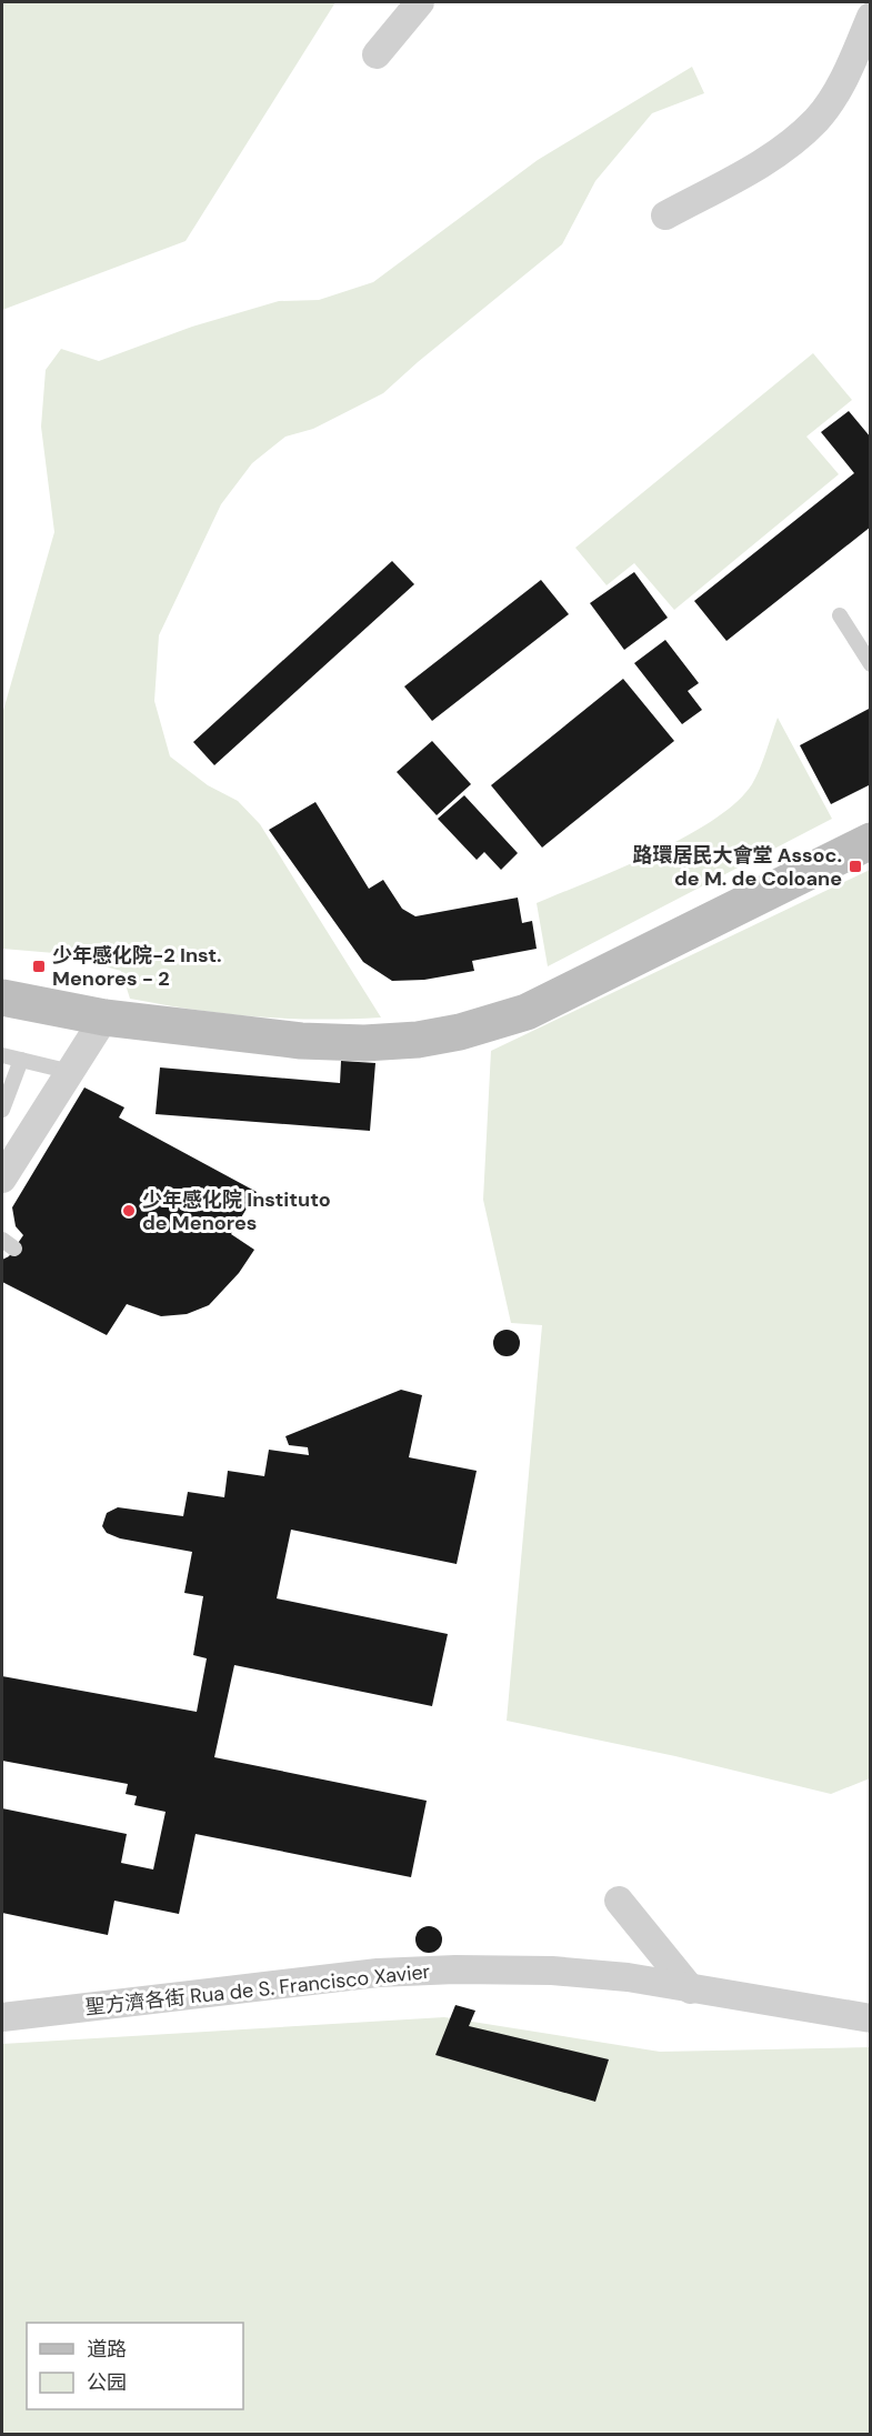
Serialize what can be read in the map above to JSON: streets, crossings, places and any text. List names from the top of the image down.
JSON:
{
  "streets": {
    "street": ["聖方濟各街 Rua de S. Francisco Xavier"]
  },
  "places": {
    "transit": ["路環居民大會堂 Assoc. de M. de Coloane", "少年感化院-2 Inst. Menores - 2"],
    "other": ["少年感化院 Instituto de Menores"]
  },
  "legend": ["道路", "公园"]
}
